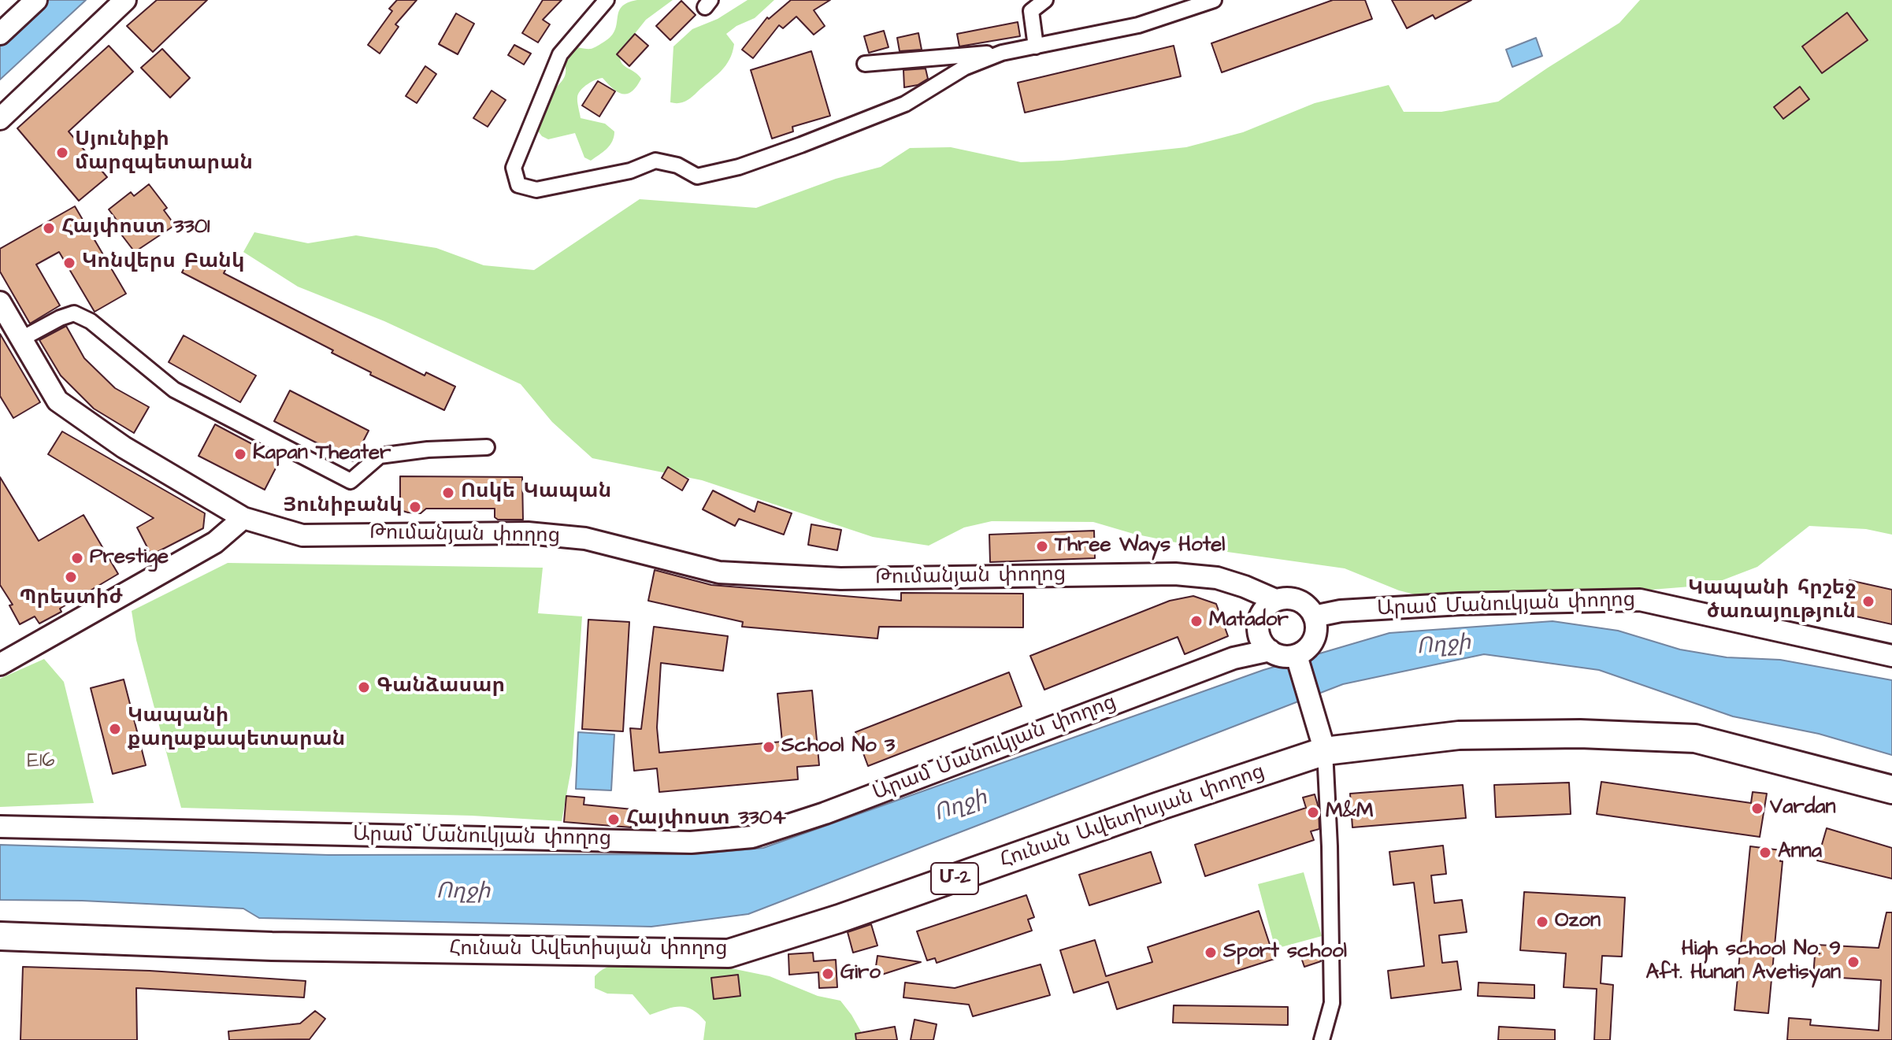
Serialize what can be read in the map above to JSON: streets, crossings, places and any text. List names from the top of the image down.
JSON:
{
  "streets": {
    "highway": ["Հունան Ավետիսյան փողոց", "Մ-2"],
    "street": ["Թումանյան փողոց", "Արամ Մանուկյան փողոց"]
  },
  "crossings": [
    ["Թումանյան փողոց", "Արամ Մանուկյան փողոց"]
  ],
  "water": ["Ողջի"],
  "parks": ["E16"],
  "places": [
    "Սյունիքի մարզպետարան",
    "Հայփոստ 3301",
    "Կոնվերս Բանկ",
    "Kapan Theater",
    "Ոսկե Կապան",
    "Յունիբանկ",
    "Three Ways Hotel",
    "Prestige",
    "Պրեստիժ",
    "Կապանի հրշեջ ծառայություն",
    "Matador",
    "Գանձասար",
    "Կապանի քաղաքապետարան",
    "School No 3",
    "Vardan",
    "M&M",
    "Հայփոստ 3304",
    "Anna",
    "Ozon",
    "Sport school",
    "High school No. 9 Aft. Hunan Avetisyan",
    "Giro"
  ]
}
